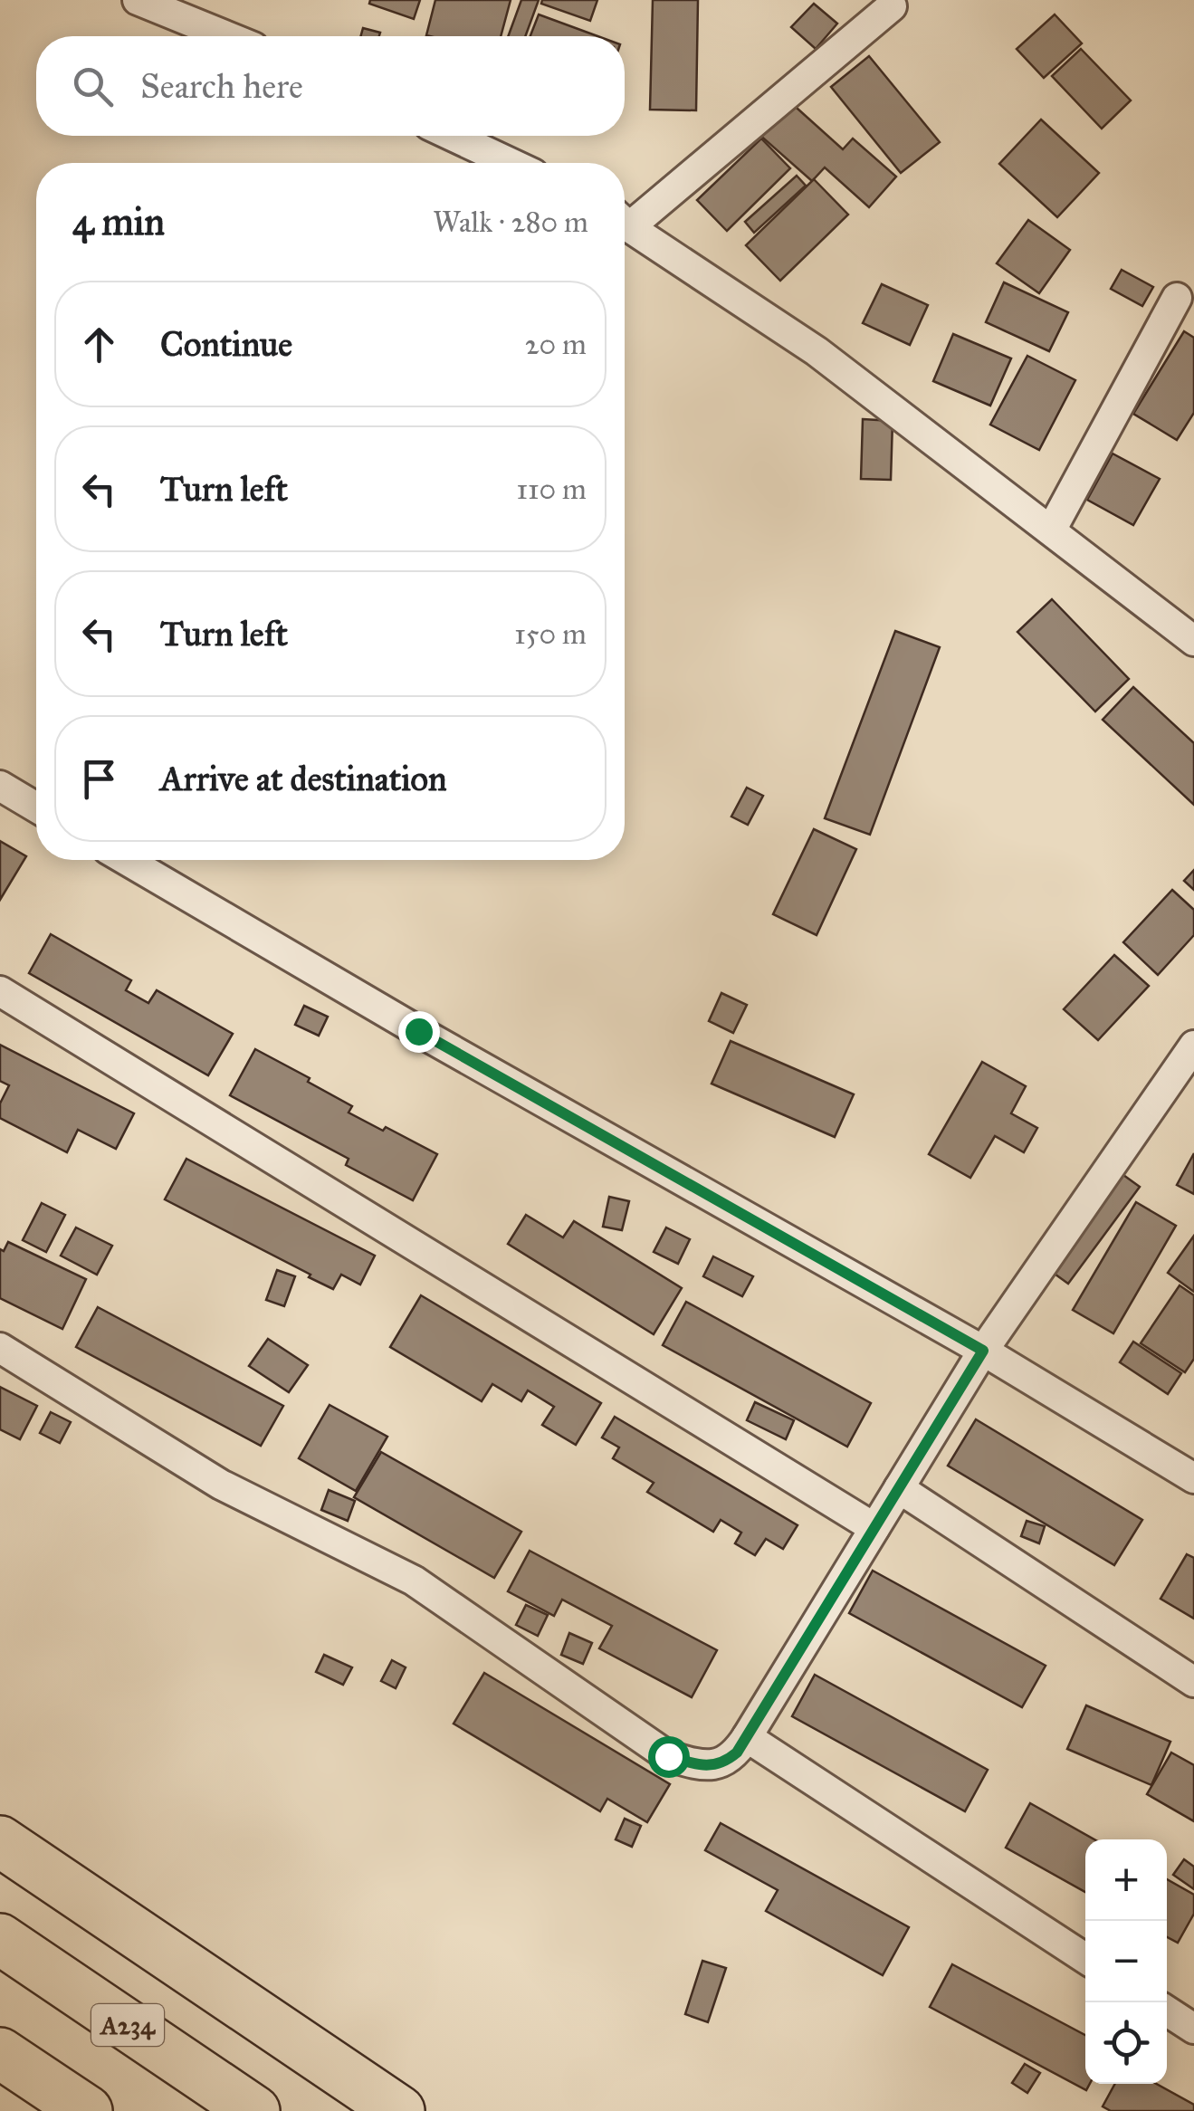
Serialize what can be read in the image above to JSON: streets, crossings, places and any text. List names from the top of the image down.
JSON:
{
  "streets": {
    "highway": ["A234"]
  },
  "page": {
    "search": "Search here",
    "heading": ["4 min", "Walk · 280 m"],
    "list": [
      ["Continue", "20 m"],
      ["Turn left", "110 m"],
      ["Turn left", "150 m"],
      "Arrive at destination"
    ],
    "map_buttons": ["+", "−"]
  }
}
